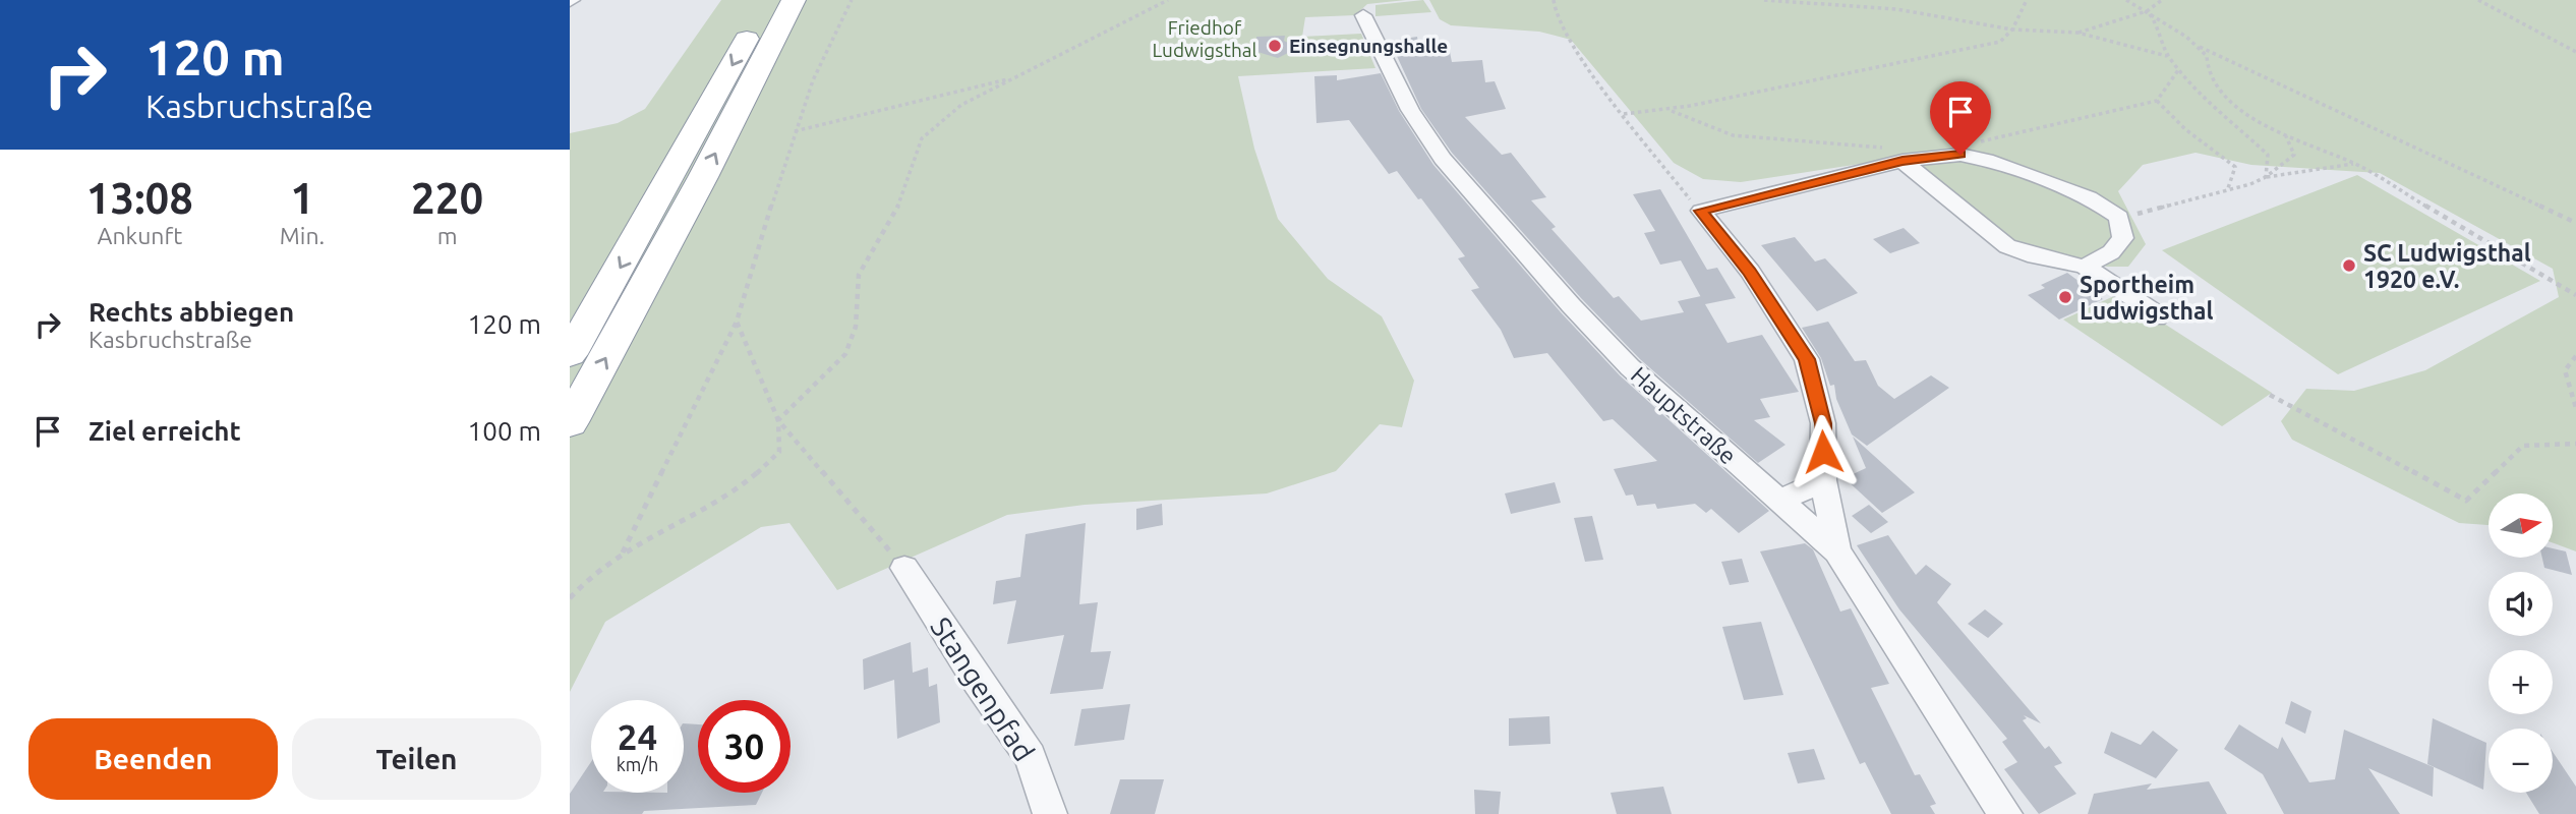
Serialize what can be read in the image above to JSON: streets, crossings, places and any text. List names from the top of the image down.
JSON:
{
  "streets": {
    "street": ["Hauptstraße", "Stangenpfad"]
  },
  "parks": ["Friedhof Ludwigsthal"],
  "places": ["Einsegnungshalle", "SC Ludwigsthal 1920 e.V.", "Sportheim Ludwigsthal"],
  "north": "right",
  "page": {
    "turn": ["120 m", "Kasbruchstraße"],
    "eta": [
      "13:08",
      "Ankunft",
      "1",
      "Min.",
      "220",
      "m"
    ],
    "list": [
      {
        "name": "Rechts abbiegen",
        "note": "Kasbruchstraße",
        "value": "120 m"
      },
      {
        "name": "Ziel erreicht",
        "value": "100 m"
      }
    ],
    "map_buttons": ["+", "−"],
    "speed": "24 km/h",
    "limit": "30",
    "buttons": ["Beenden", "Teilen"]
  }
}
